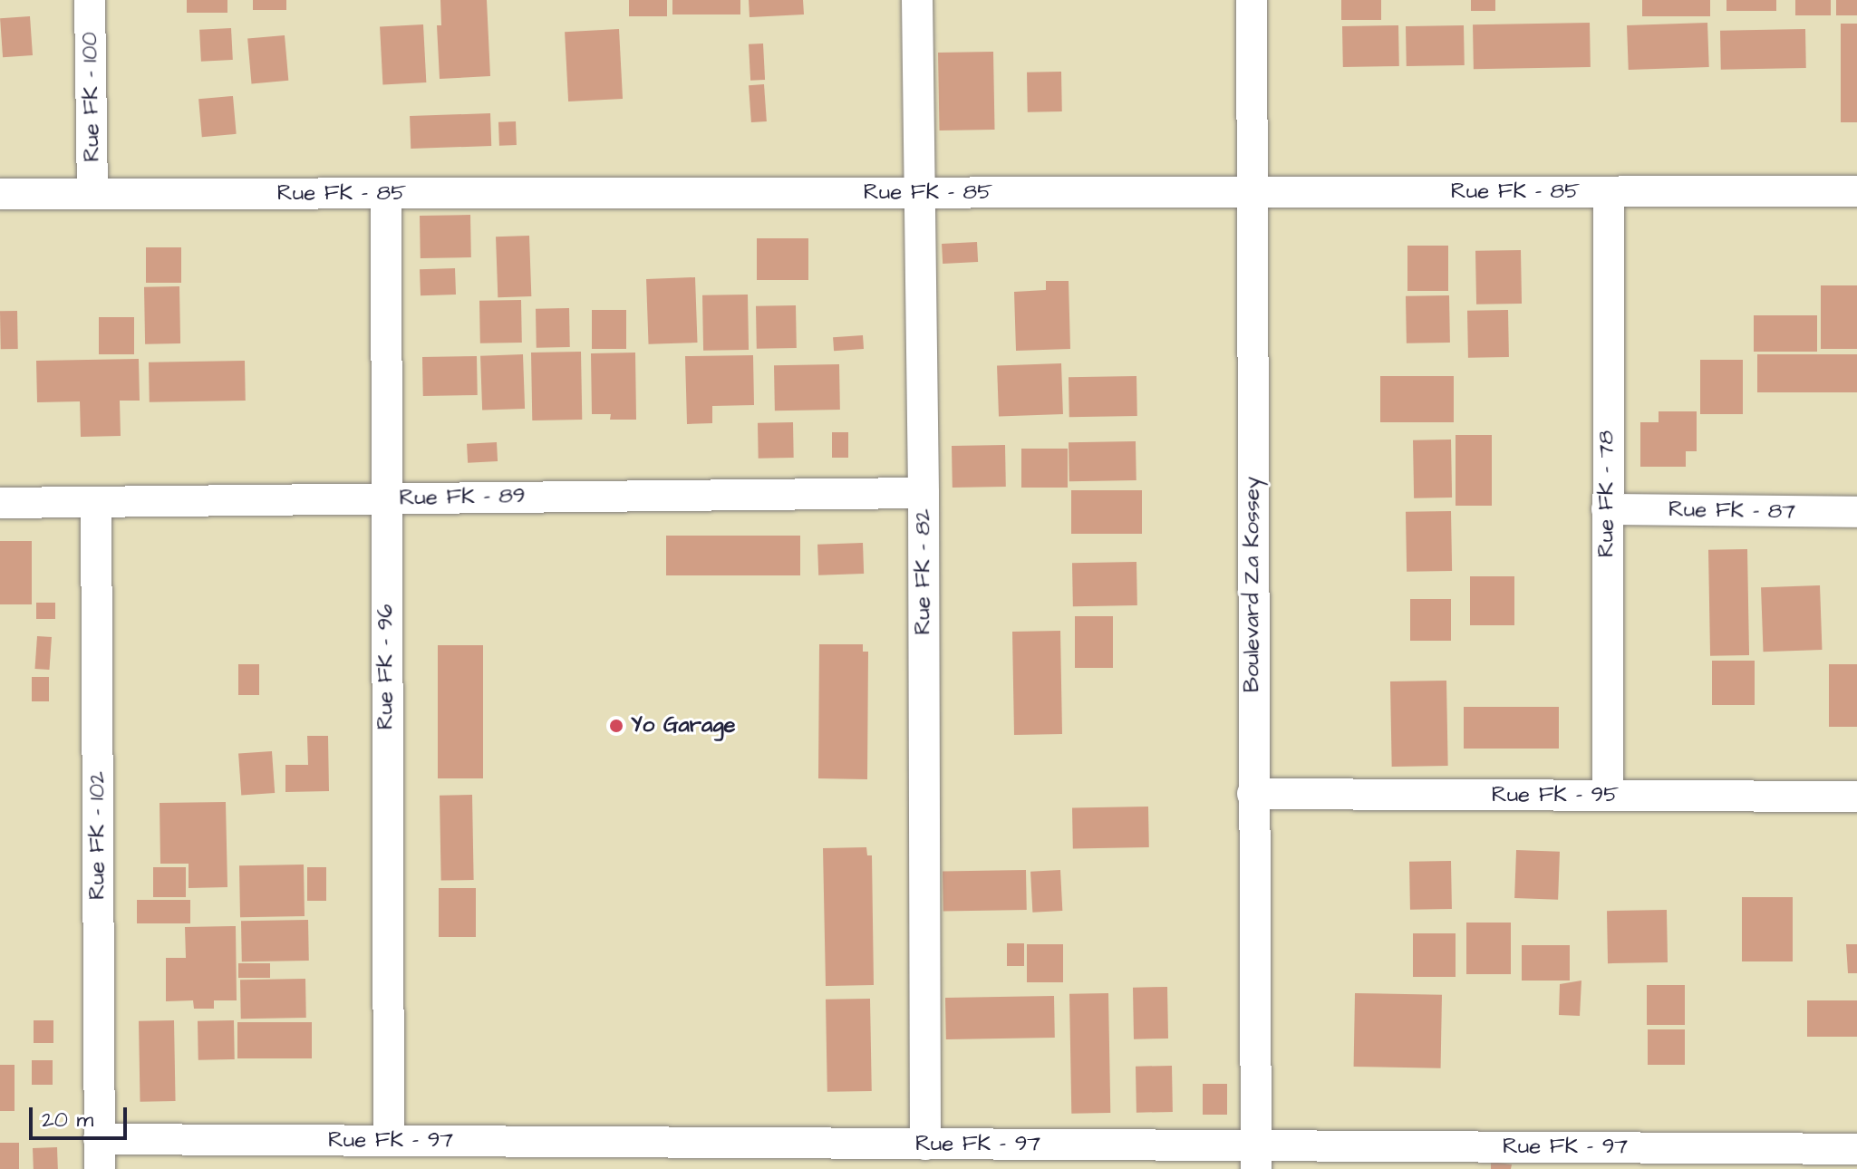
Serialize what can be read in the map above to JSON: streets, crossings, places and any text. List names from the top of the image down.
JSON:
{
  "streets": {
    "street": [
      "Rue FK - 100",
      "Rue FK - 85",
      "Rue FK - 78",
      "Rue FK - 89",
      "Rue FK - 87",
      "Rue FK - 82",
      "Boulevard Za Kossey",
      "Rue FK - 96",
      "Rue FK - 95",
      "Rue FK - 102",
      "Rue FK - 97"
    ]
  },
  "crossings": [
    ["Rue FK - 100", "Rue FK - 85"],
    ["Rue FK - 85", "Rue FK - 78"],
    ["Rue FK - 85", "Rue FK - 82"],
    ["Rue FK - 85", "Boulevard Za Kossey"],
    ["Rue FK - 85", "Rue FK - 96"],
    ["Rue FK - 78", "Rue FK - 87"],
    ["Rue FK - 78", "Rue FK - 95"],
    ["Rue FK - 89", "Rue FK - 82"],
    ["Rue FK - 89", "Rue FK - 96"],
    ["Rue FK - 89", "Rue FK - 102"],
    ["Rue FK - 82", "Rue FK - 97"],
    ["Boulevard Za Kossey", "Rue FK - 95"],
    ["Boulevard Za Kossey", "Rue FK - 97"],
    ["Rue FK - 96", "Rue FK - 97"],
    ["Rue FK - 102", "Rue FK - 97"]
  ],
  "places": ["Yo Garage"],
  "scale_bar": "20 m"
}
